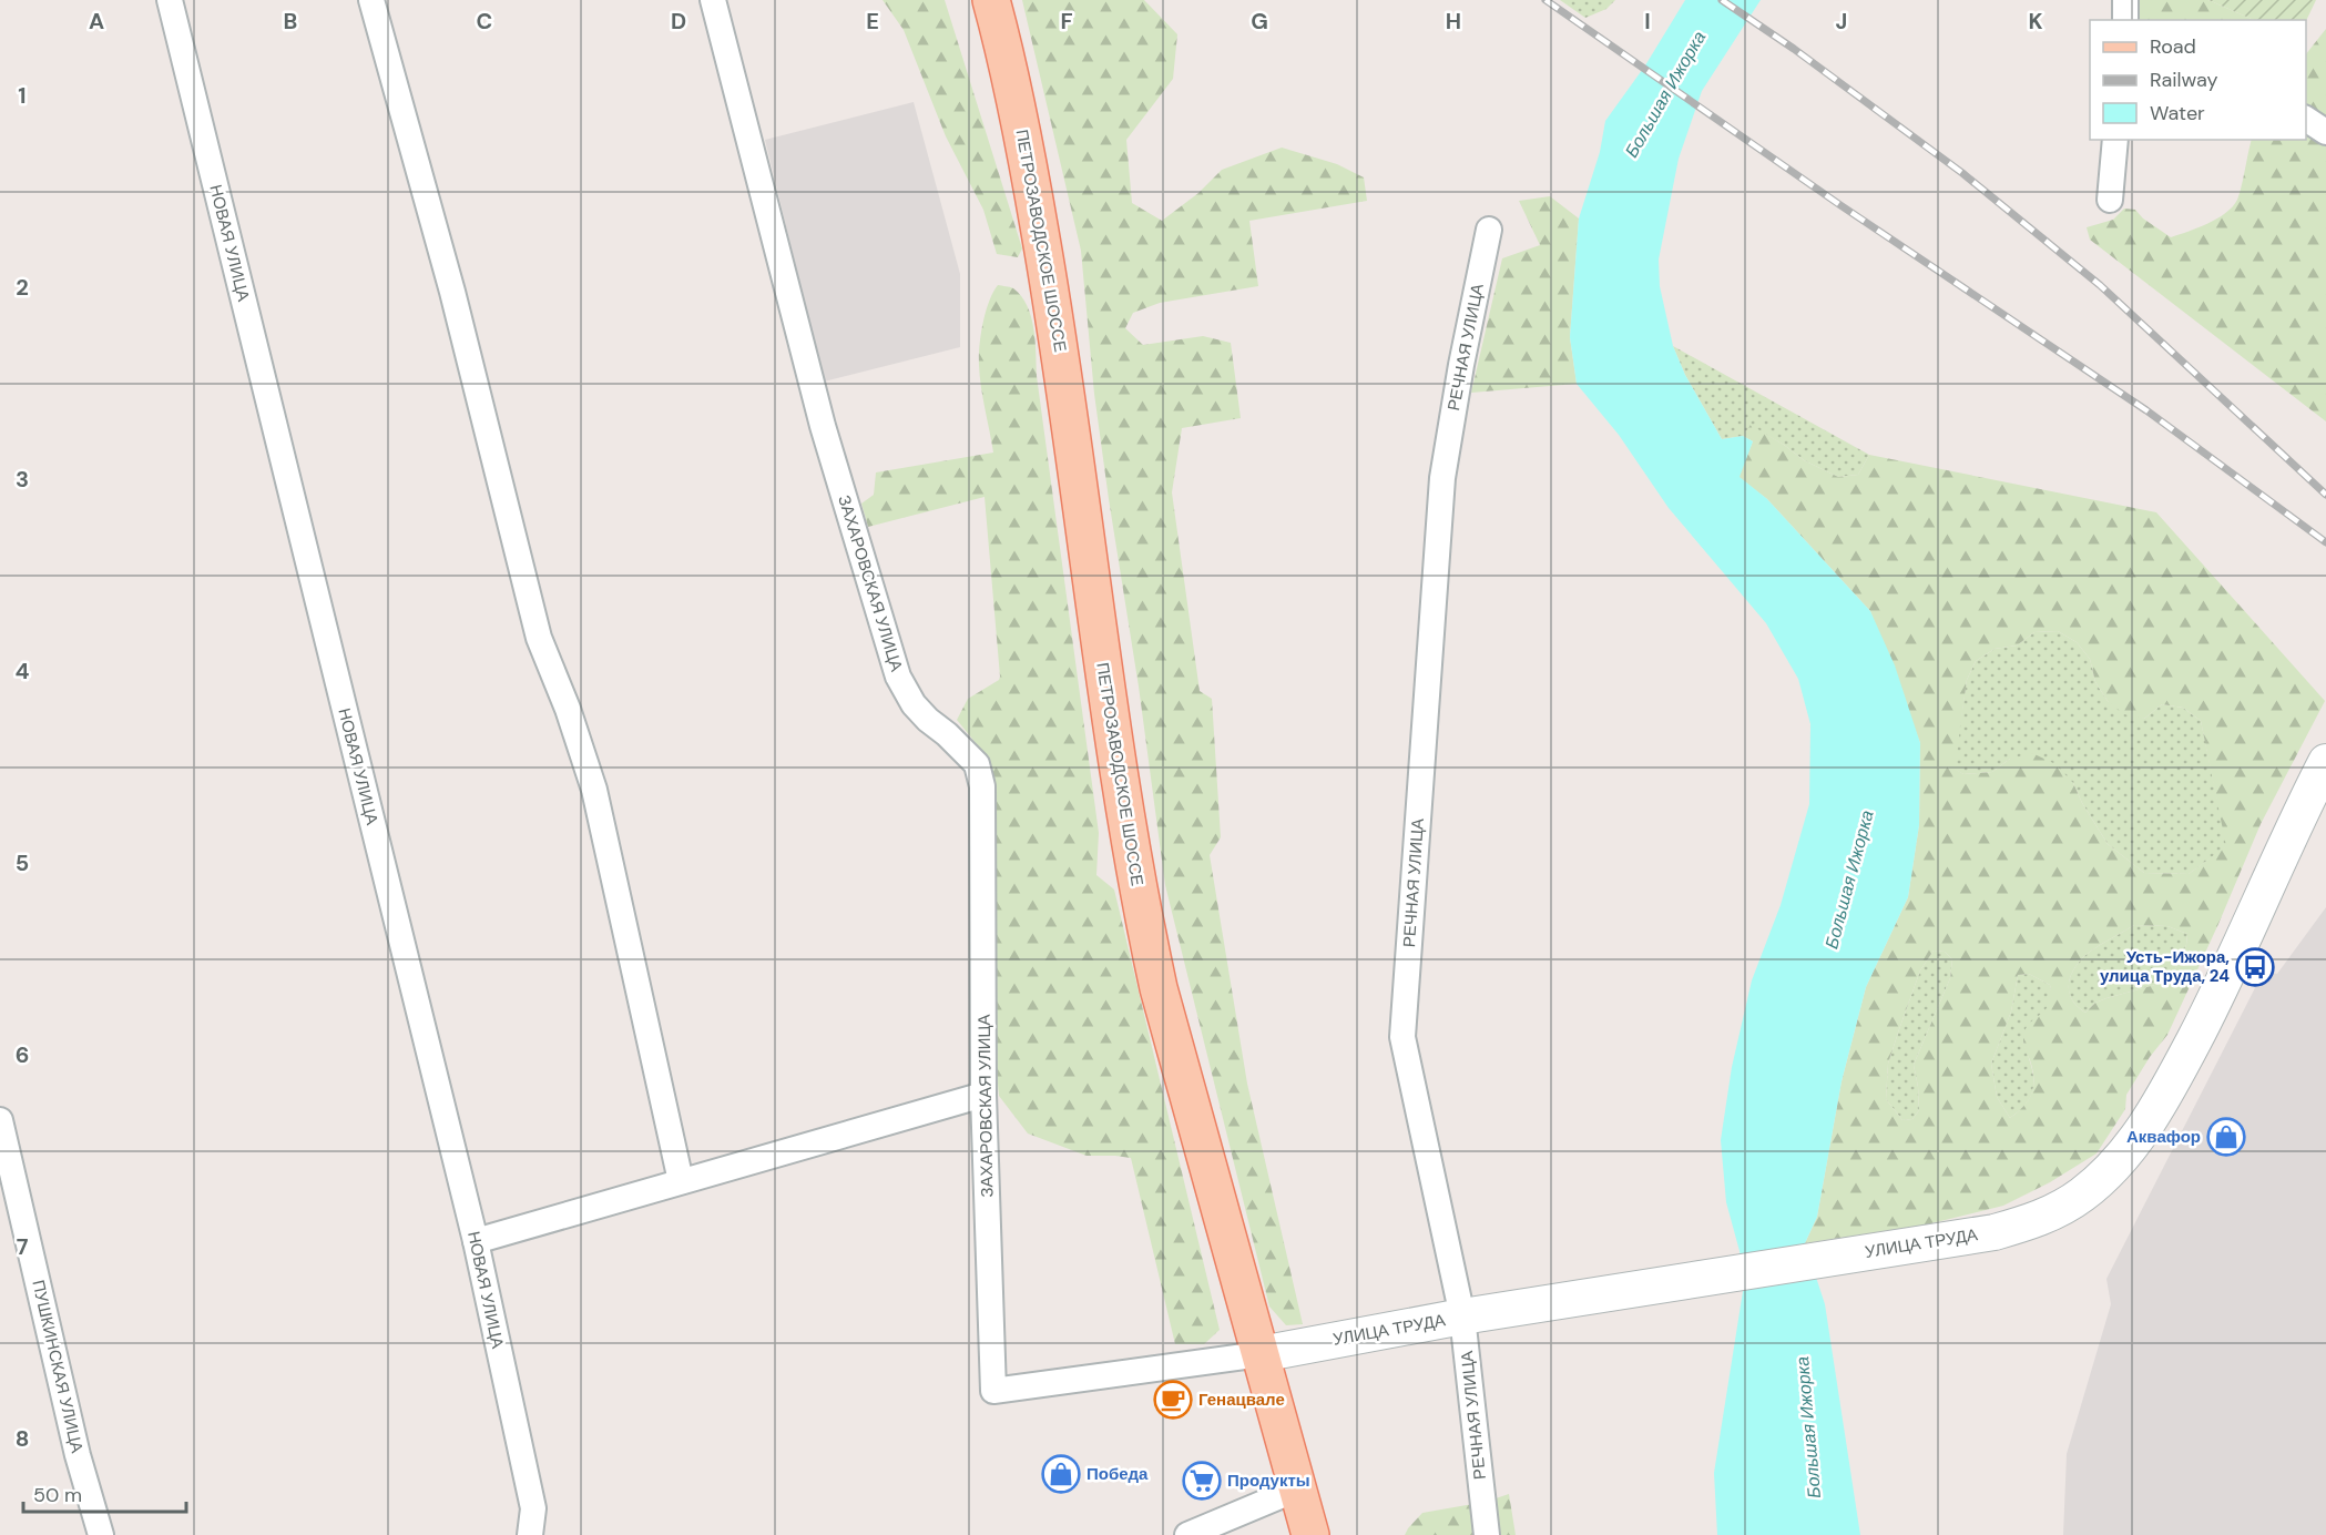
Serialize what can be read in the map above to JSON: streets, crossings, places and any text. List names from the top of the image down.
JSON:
{
  "streets": {
    "main road": ["ПЕТРОЗАВОДСКОЕ ШОССЕ", "УЛИЦА ТРУДА"],
    "street": [
      "НОВАЯ УЛИЦА",
      "РЕЧНАЯ УЛИЦА",
      "ЗАХАРОВСКАЯ УЛИЦА",
      "ПУШКИНСКАЯ УЛИЦА"
    ]
  },
  "crossings": [
    ["ПЕТРОЗАВОДСКОЕ ШОССЕ", "ЗАХАРОВСКАЯ УЛИЦА"],
    ["ПЕТРОЗАВОДСКОЕ ШОССЕ", "УЛИЦА ТРУДА"],
    ["РЕЧНАЯ УЛИЦА", "УЛИЦА ТРУДА"],
    ["ЗАХАРОВСКАЯ УЛИЦА", "УЛИЦА ТРУДА"]
  ],
  "water": ["Большая Ижорка"],
  "places": {
    "bus stop": ["Усть-Ижора, улица Труда, 24"],
    "shop": ["Аквафор", "Победа"],
    "cafe": ["Генацвале"],
    "supermarket": ["Продукты"]
  },
  "legend": ["Road", "Railway", "Water"],
  "scale_bar": "50 m",
  "grid": {
    "columns": [
      "A",
      "B",
      "C",
      "D",
      "E",
      "F",
      "G",
      "H",
      "I",
      "J",
      "K"
    ],
    "rows": [
      "1",
      "2",
      "3",
      "4",
      "5",
      "6",
      "7",
      "8"
    ]
  }
}
